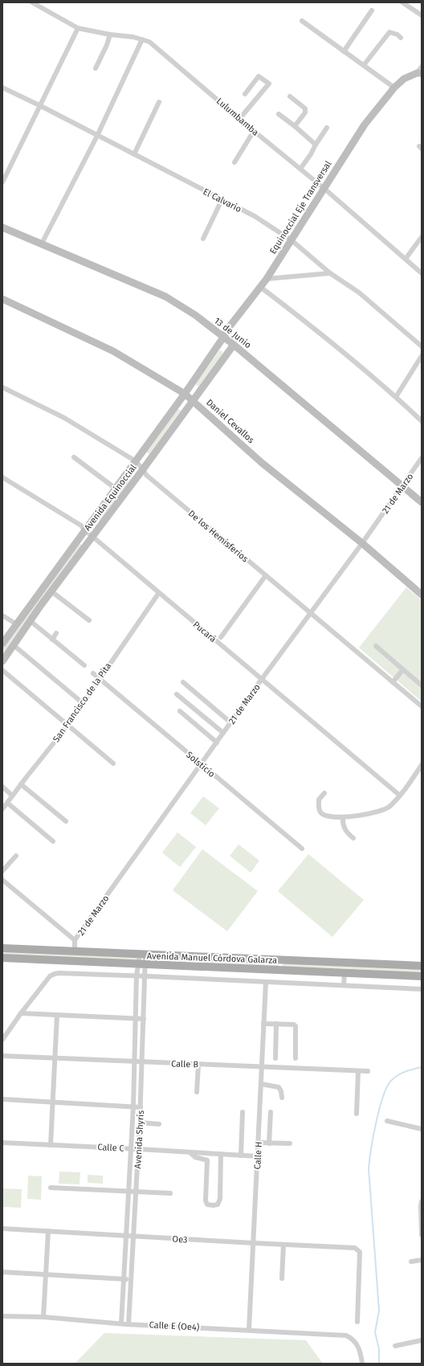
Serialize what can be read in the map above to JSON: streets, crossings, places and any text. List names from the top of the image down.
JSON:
{
  "streets": {
    "main road": [
      "Equinoccial Eje Transversal",
      "13 de Junio",
      "Daniel Cevallos",
      "Avenida Equinoccial",
      "Avenida Manuel Córdova Galarza"
    ],
    "street": [
      "Lulumbamba",
      "El Calvario",
      "21 de Marzo",
      "De los Hemisferios",
      "Pucará",
      "San Francisco de la Pita",
      "Solsticio",
      "Calle B",
      "Avenida Shyris",
      "Calle C",
      "Calle H",
      "Oe3",
      "Calle E (Oe4)"
    ]
  },
  "crossings": [
    ["Lulumbamba", "Equinoccial Eje Transversal"],
    ["El Calvario", "Equinoccial Eje Transversal"],
    ["Equinoccial Eje Transversal", "13 de Junio"],
    ["Equinoccial Eje Transversal", "Avenida Equinoccial"],
    ["13 de Junio", "21 de Marzo"],
    ["13 de Junio", "Avenida Equinoccial"],
    ["Daniel Cevallos", "21 de Marzo"],
    ["Daniel Cevallos", "Avenida Equinoccial"],
    ["21 de Marzo", "De los Hemisferios"],
    ["21 de Marzo", "Pucará"],
    ["21 de Marzo", "Solsticio"],
    ["21 de Marzo", "Avenida Manuel Córdova Galarza"],
    ["Avenida Equinoccial", "De los Hemisferios"],
    ["Avenida Equinoccial", "Pucará"],
    ["Pucará", "San Francisco de la Pita"],
    ["San Francisco de la Pita", "Solsticio"],
    ["Avenida Manuel Córdova Galarza", "Avenida Shyris"],
    ["Calle B", "Avenida Shyris"],
    ["Calle B", "Calle H"],
    ["Avenida Shyris", "Calle C"],
    ["Avenida Shyris", "Oe3"],
    ["Avenida Shyris", "Calle E (Oe4)"],
    ["Calle C", "Calle H"],
    ["Calle H", "Oe3"],
    ["Calle H", "Calle E (Oe4)"]
  ]
}
